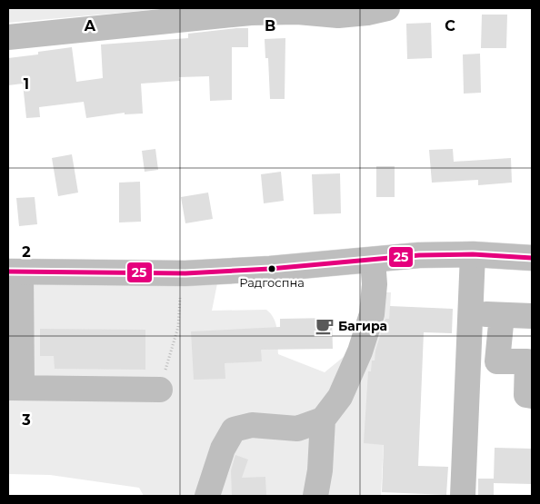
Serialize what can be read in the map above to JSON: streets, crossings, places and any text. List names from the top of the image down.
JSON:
{
  "places": {
    "other": ["Радгоспна"],
    "cafe": ["Багира"]
  },
  "lines": ["transit line 25"],
  "grid": {
    "columns": ["A", "B", "C"],
    "rows": ["1", "2", "3"]
  }
}
